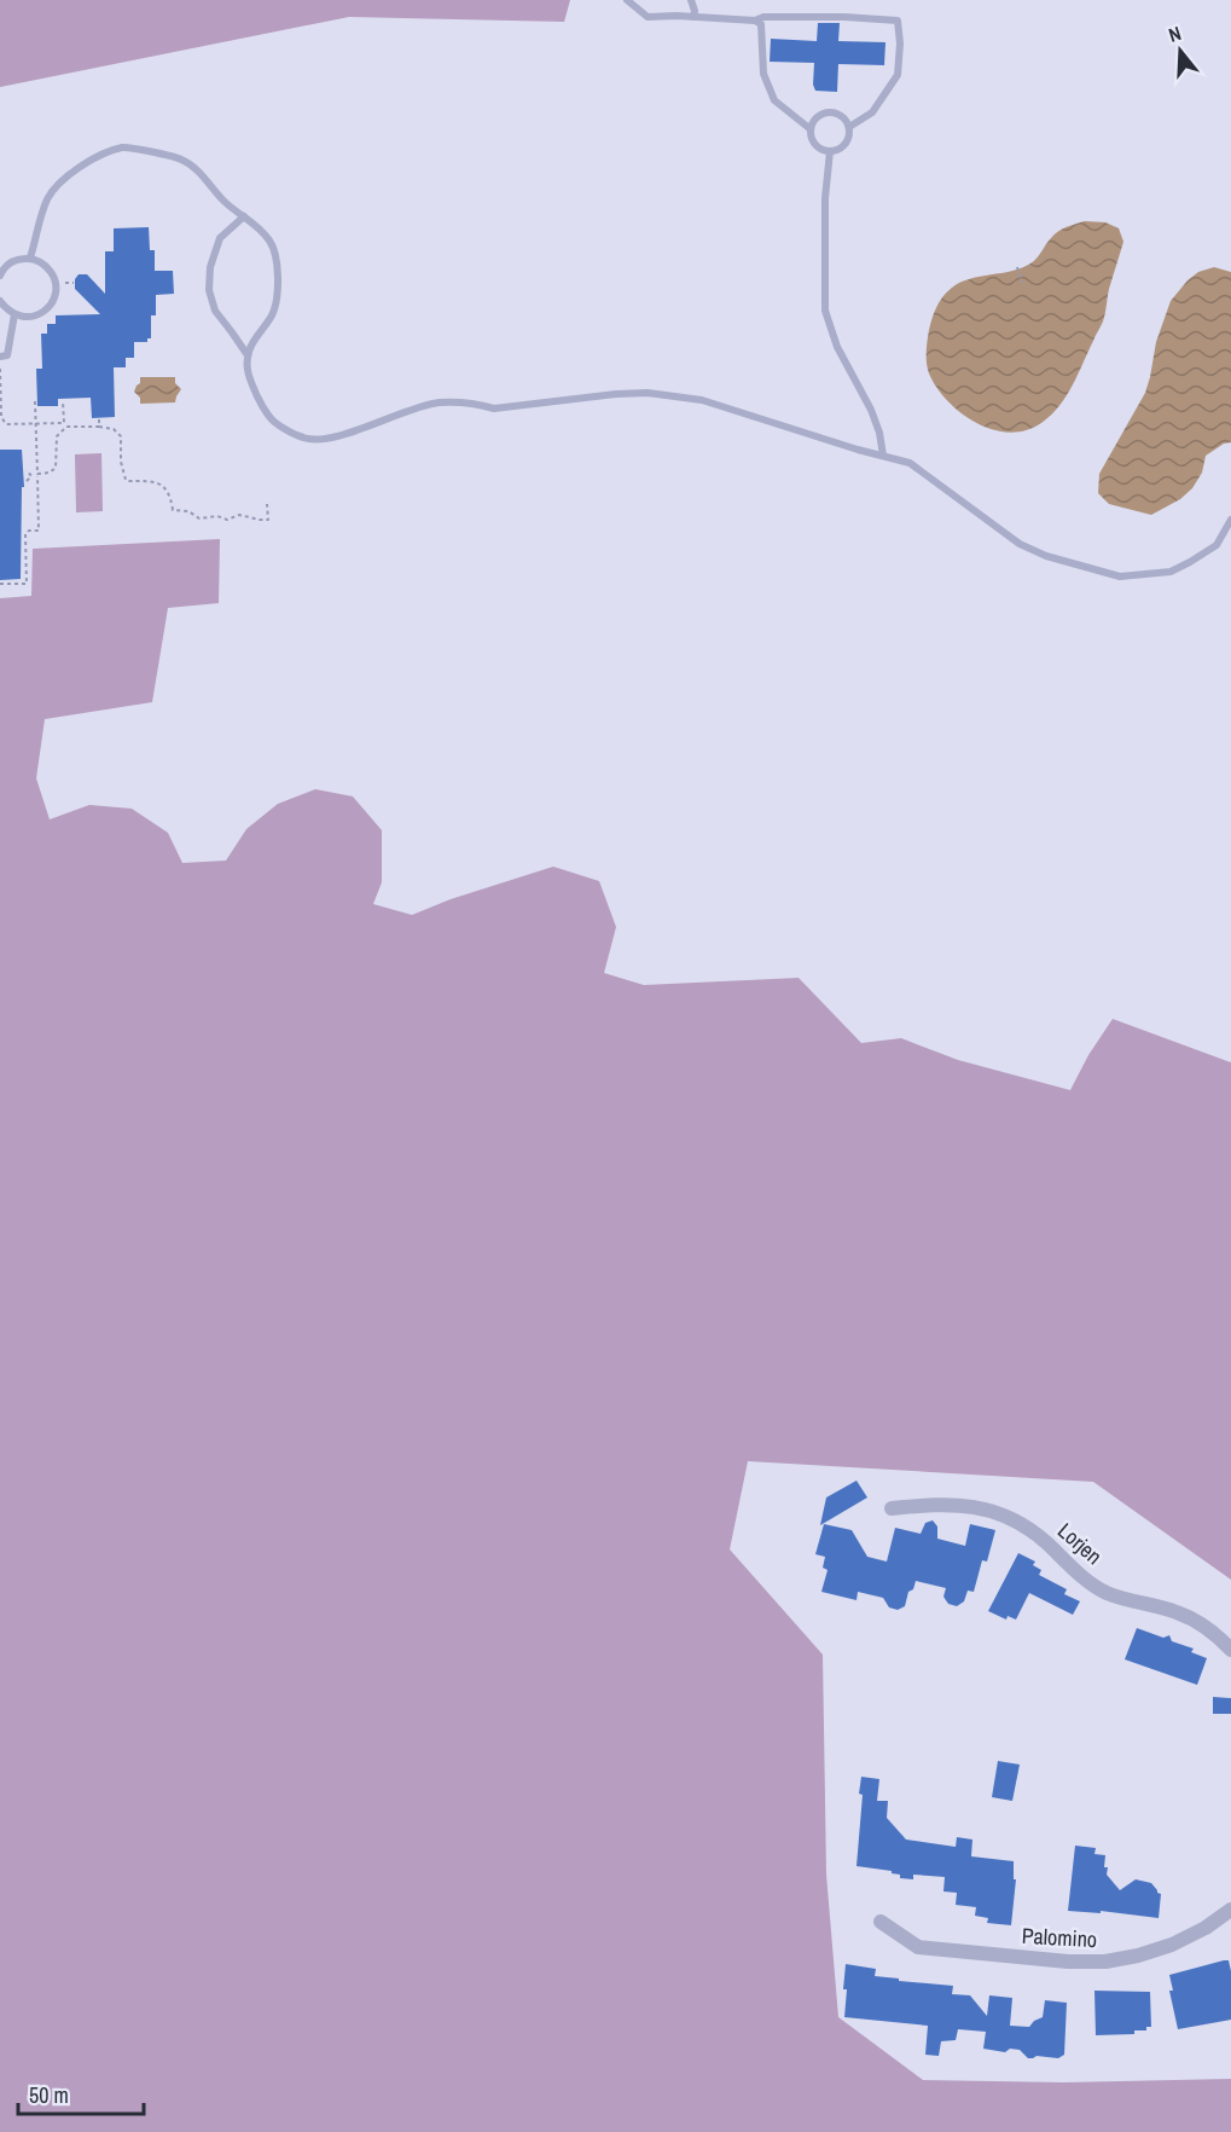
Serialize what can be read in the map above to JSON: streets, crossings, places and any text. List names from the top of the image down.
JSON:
{
  "streets": {
    "street": ["Lorjen", "Palomino"]
  },
  "scale_bar": "50 m",
  "north": "top"
}
